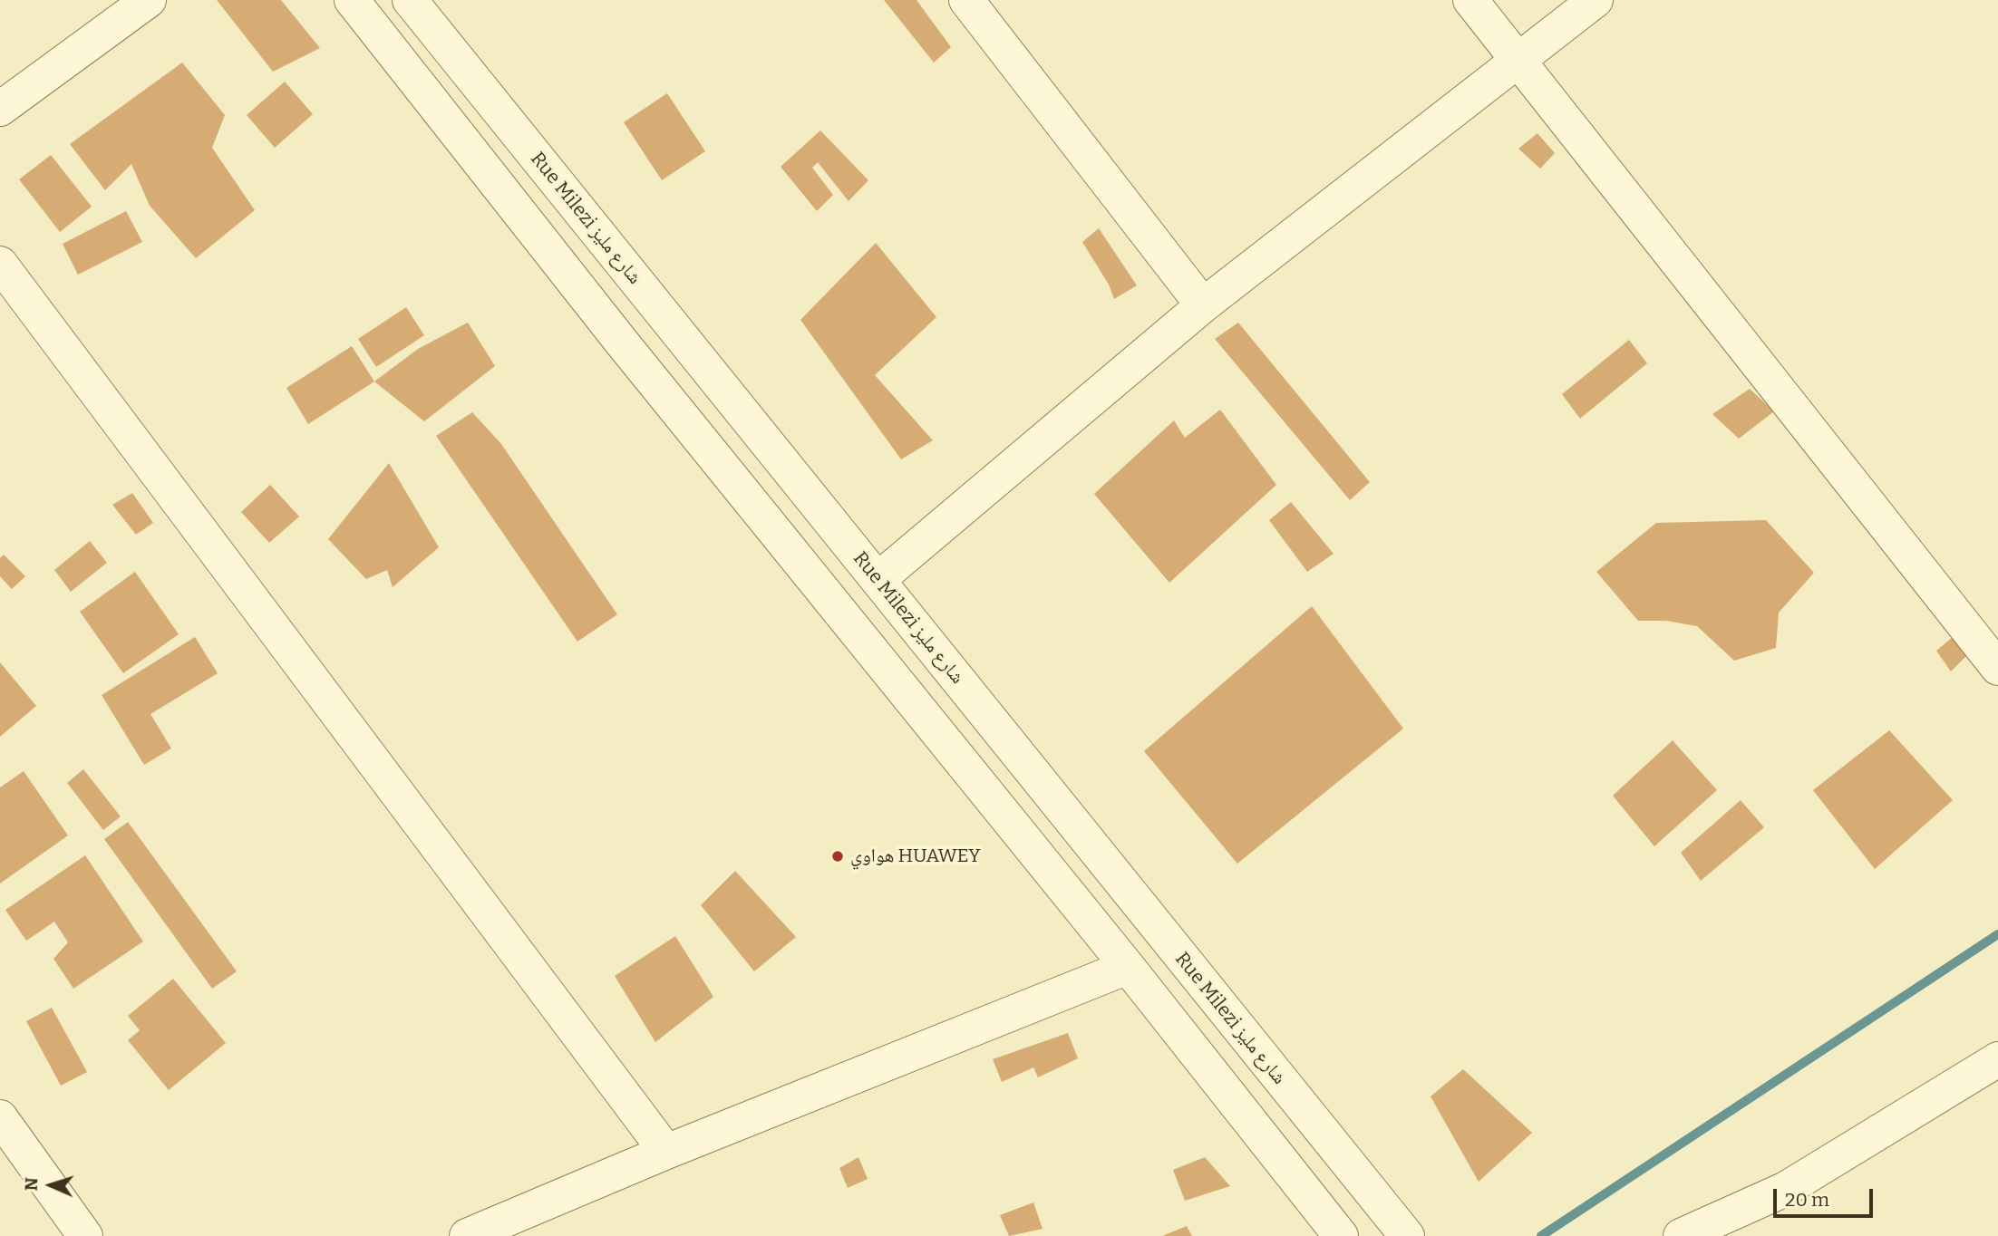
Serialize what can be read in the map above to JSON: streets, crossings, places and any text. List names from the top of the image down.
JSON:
{
  "streets": {
    "street": ["Rue Milezi شارع مليز"]
  },
  "places": ["هواوي HUAWEY"],
  "scale_bar": "20 m",
  "north": "left"
}
